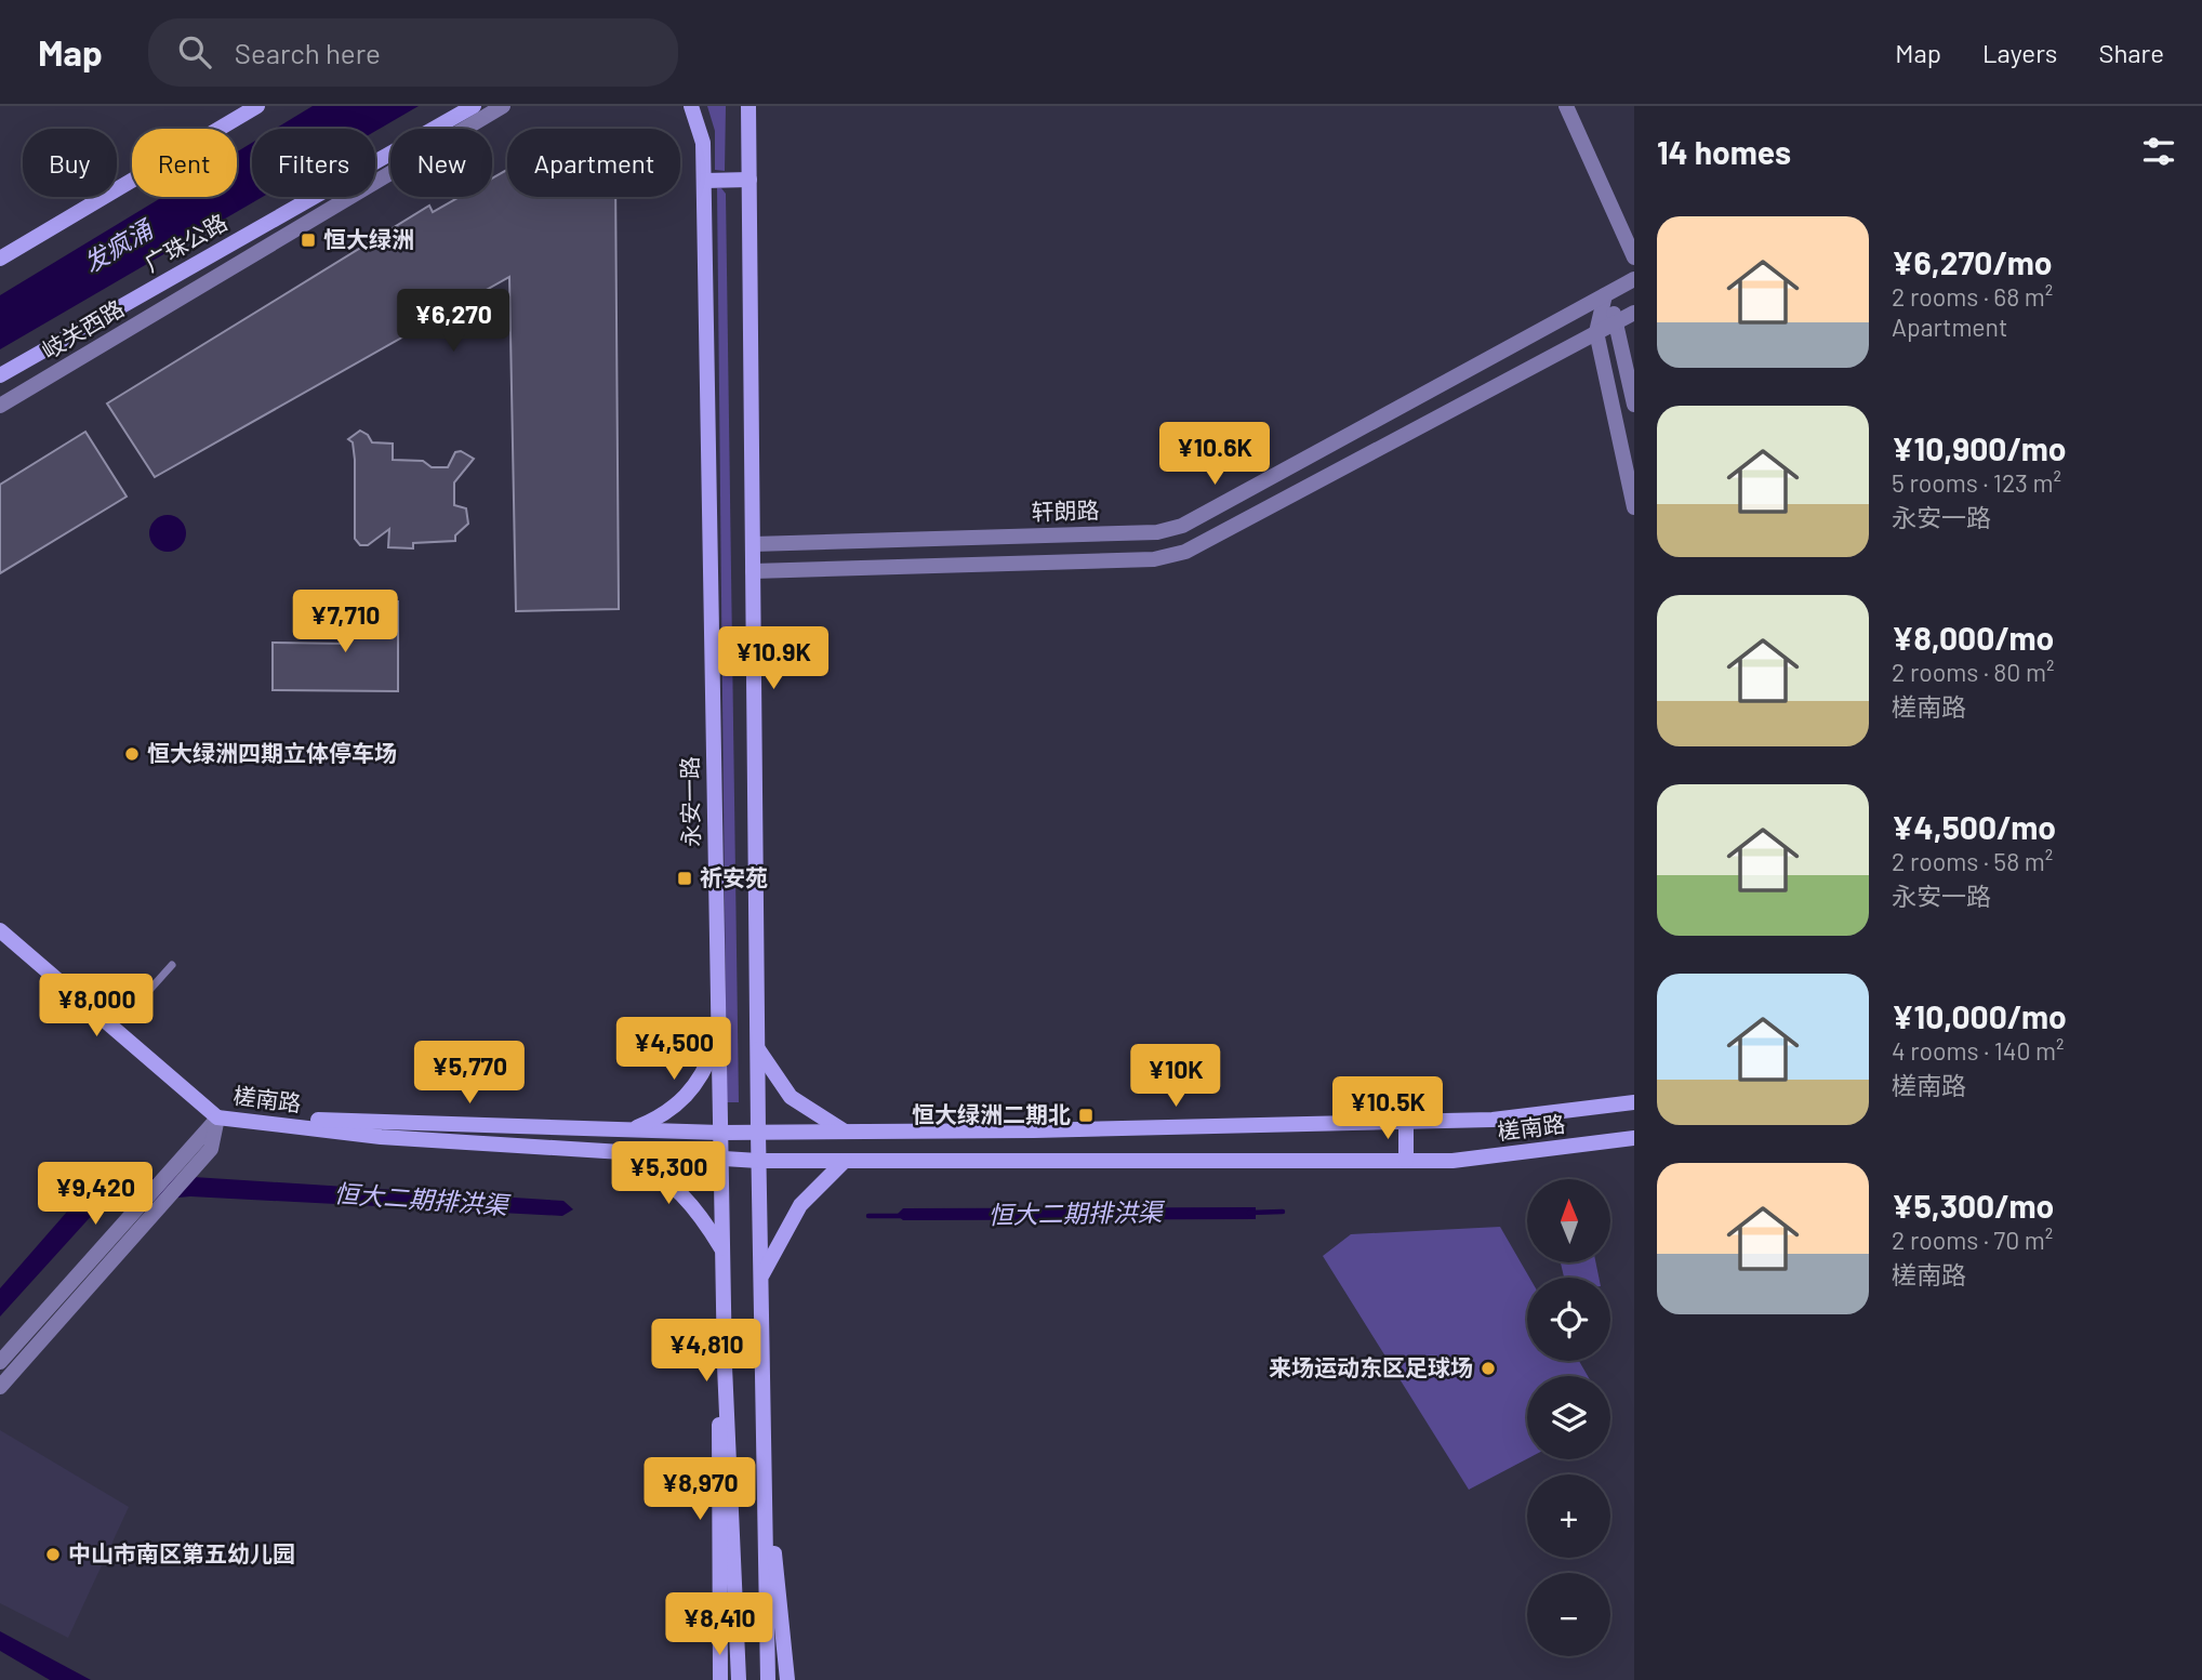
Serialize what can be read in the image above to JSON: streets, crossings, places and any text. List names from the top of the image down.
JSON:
{
  "streets": {
    "main road": ["广珠公路", "永安一路", "槎南路"],
    "street": ["岐关西路", "轩朗路"]
  },
  "crossings": [
    ["永安一路", "槎南路"]
  ],
  "water": ["发疯涌", "恒大二期排洪渠"],
  "places": {
    "transit": ["恒大绿洲", "祈安苑", "恒大绿洲二期北"],
    "other": ["恒大绿洲四期立体停车场", "来场运动东区足球场", "中山市南区第五幼儿园"]
  },
  "north": "top",
  "page": {
    "header": "Map",
    "search": "Search here",
    "nav": ["Map", "Layers", "Share"],
    "heading": "14 homes",
    "chip": [
      "Buy",
      "Rent",
      "Filters",
      "New",
      "Apartment"
    ],
    "list": [
      {
        "name": "¥6,270/mo",
        "note": "2 rooms · 68 m² · Apartment"
      },
      {
        "name": "¥10,900/mo",
        "note": "5 rooms · 123 m² · 永安一路"
      },
      {
        "name": "¥8,000/mo",
        "note": "2 rooms · 80 m² · 槎南路"
      },
      {
        "name": "¥4,500/mo",
        "note": "2 rooms · 58 m² · 永安一路"
      },
      {
        "name": "¥10,000/mo",
        "note": "4 rooms · 140 m² · 槎南路"
      },
      {
        "name": "¥5,300/mo",
        "note": "2 rooms · 70 m² · 槎南路"
      }
    ],
    "price": [
      "¥6,270",
      "¥10.6K",
      "¥7,710",
      "¥10.9K",
      "¥8,000",
      "¥4,500",
      "¥5,770",
      "¥10K",
      "¥10.5K",
      "¥5,300",
      "¥9,420",
      "¥4,810",
      "¥8,970",
      "¥8,410"
    ],
    "map_buttons": ["+", "−"]
  }
}
